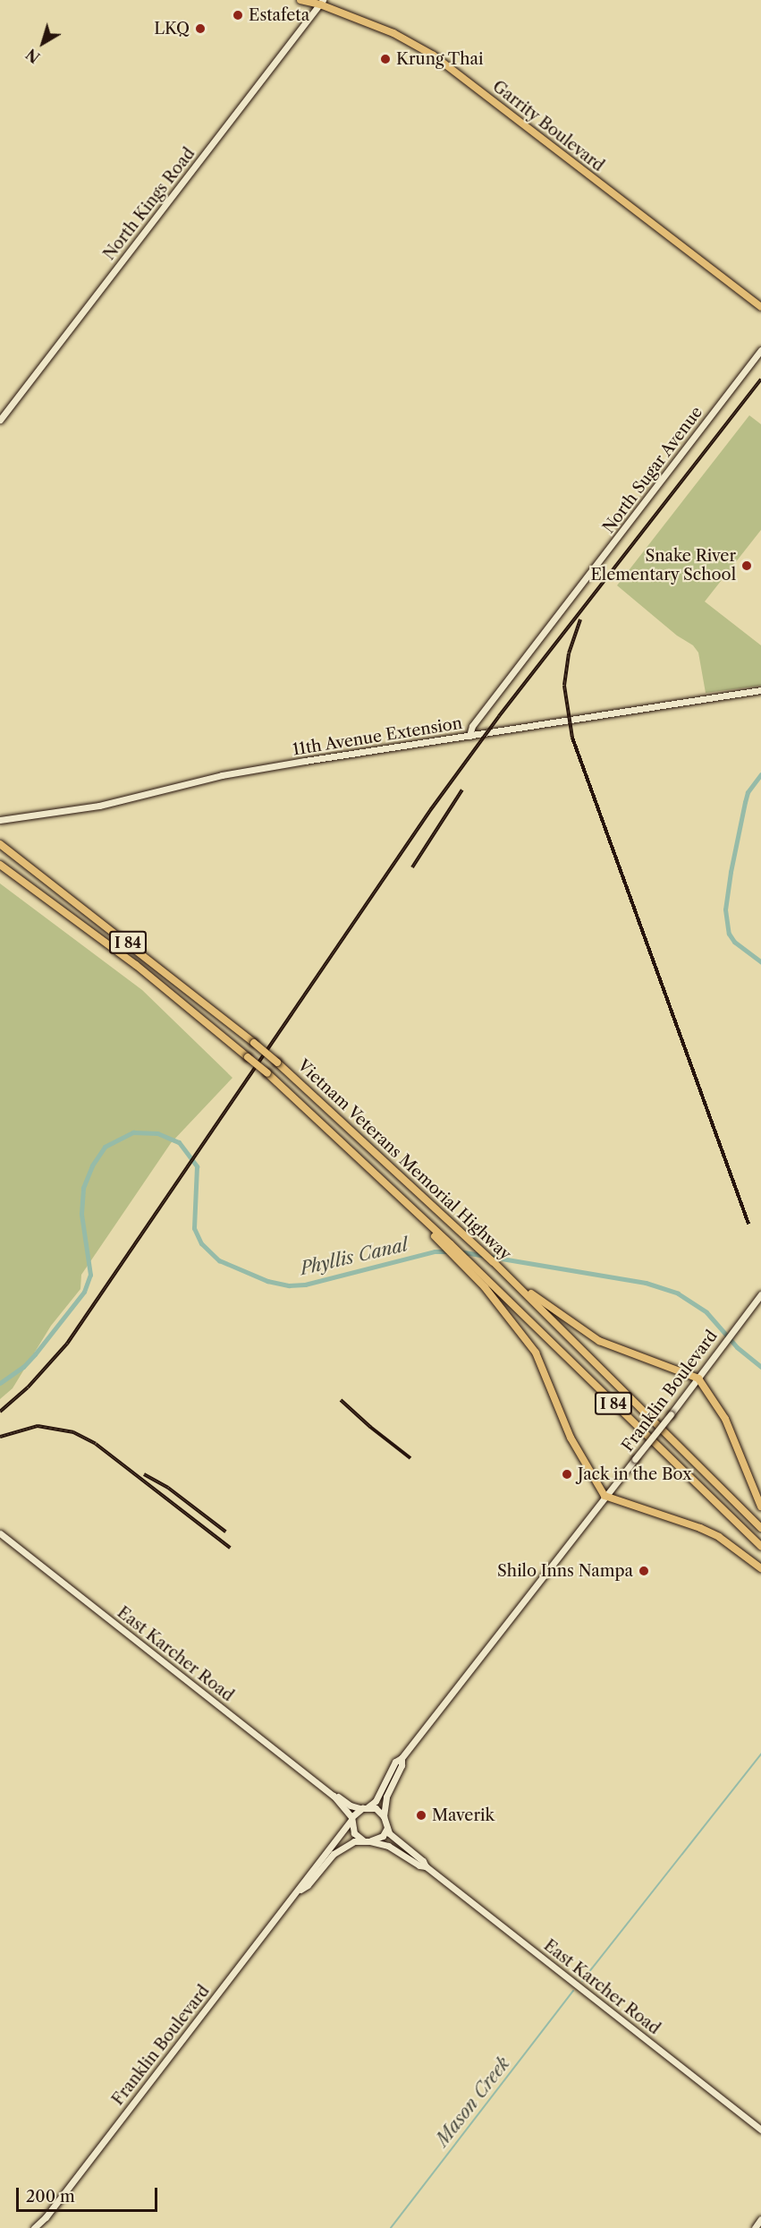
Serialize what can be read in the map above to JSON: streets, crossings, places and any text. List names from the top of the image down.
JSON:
{
  "streets": {
    "highway": ["I 84", "Vietnam Veterans Memorial Highway"],
    "main road": ["Garrity Boulevard"],
    "street": [
      "North Kings Road",
      "North Sugar Avenue",
      "11th Avenue Extension",
      "Franklin Boulevard",
      "East Karcher Road"
    ]
  },
  "crossings": [
    ["Garrity Boulevard", "North Kings Road"],
    ["North Sugar Avenue", "11th Avenue Extension"],
    ["I 84", "Vietnam Veterans Memorial Highway"]
  ],
  "water": ["Phyllis Canal", "Mason Creek"],
  "places": [
    "Estafeta",
    "LKQ",
    "Krung Thai",
    "Snake River Elementary School",
    "Jack in the Box",
    "Shilo Inns Nampa",
    "Maverik"
  ],
  "scale_bar": "200 m",
  "north": "bottom left"
}
